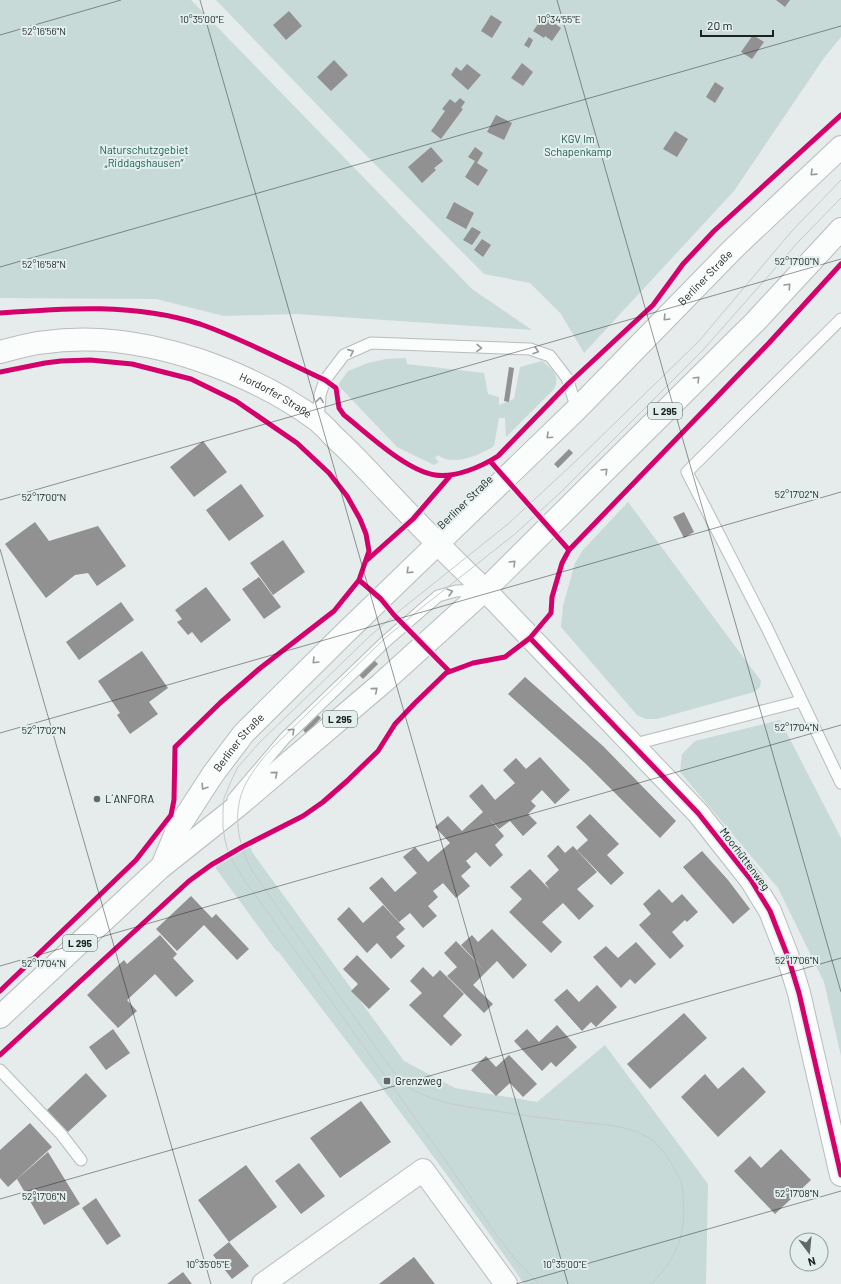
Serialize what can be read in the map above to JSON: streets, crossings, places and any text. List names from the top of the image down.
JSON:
{
  "streets": {
    "main road": [
      "Berliner Straße",
      "Hordorfer Straße",
      "L 295",
      "Moorhüttenweg"
    ]
  },
  "crossings": [
    ["Berliner Straße", "Hordorfer Straße"],
    ["Berliner Straße", "L 295"],
    ["Hordorfer Straße", "L 295"],
    ["Hordorfer Straße", "Moorhüttenweg"],
    ["L 295", "Moorhüttenweg"]
  ],
  "parks": ["KGV Im Schapenkamp", "Naturschutzgebiet „Riddagshausen“"],
  "places": {
    "other": ["L´ANFORA"],
    "transit": ["Grenzweg"]
  },
  "scale_bar": "20 m",
  "north": "bottom",
  "coordinates": [
    "10°35'00\"E",
    "10°34'55\"E",
    "52°16'56\"N",
    "52°17'00\"N",
    "52°16'58\"N",
    "52°17'02\"N",
    "52°17'04\"N",
    "52°17'06\"N",
    "52°17'08\"N",
    "10°35'05\"E"
  ]
}
